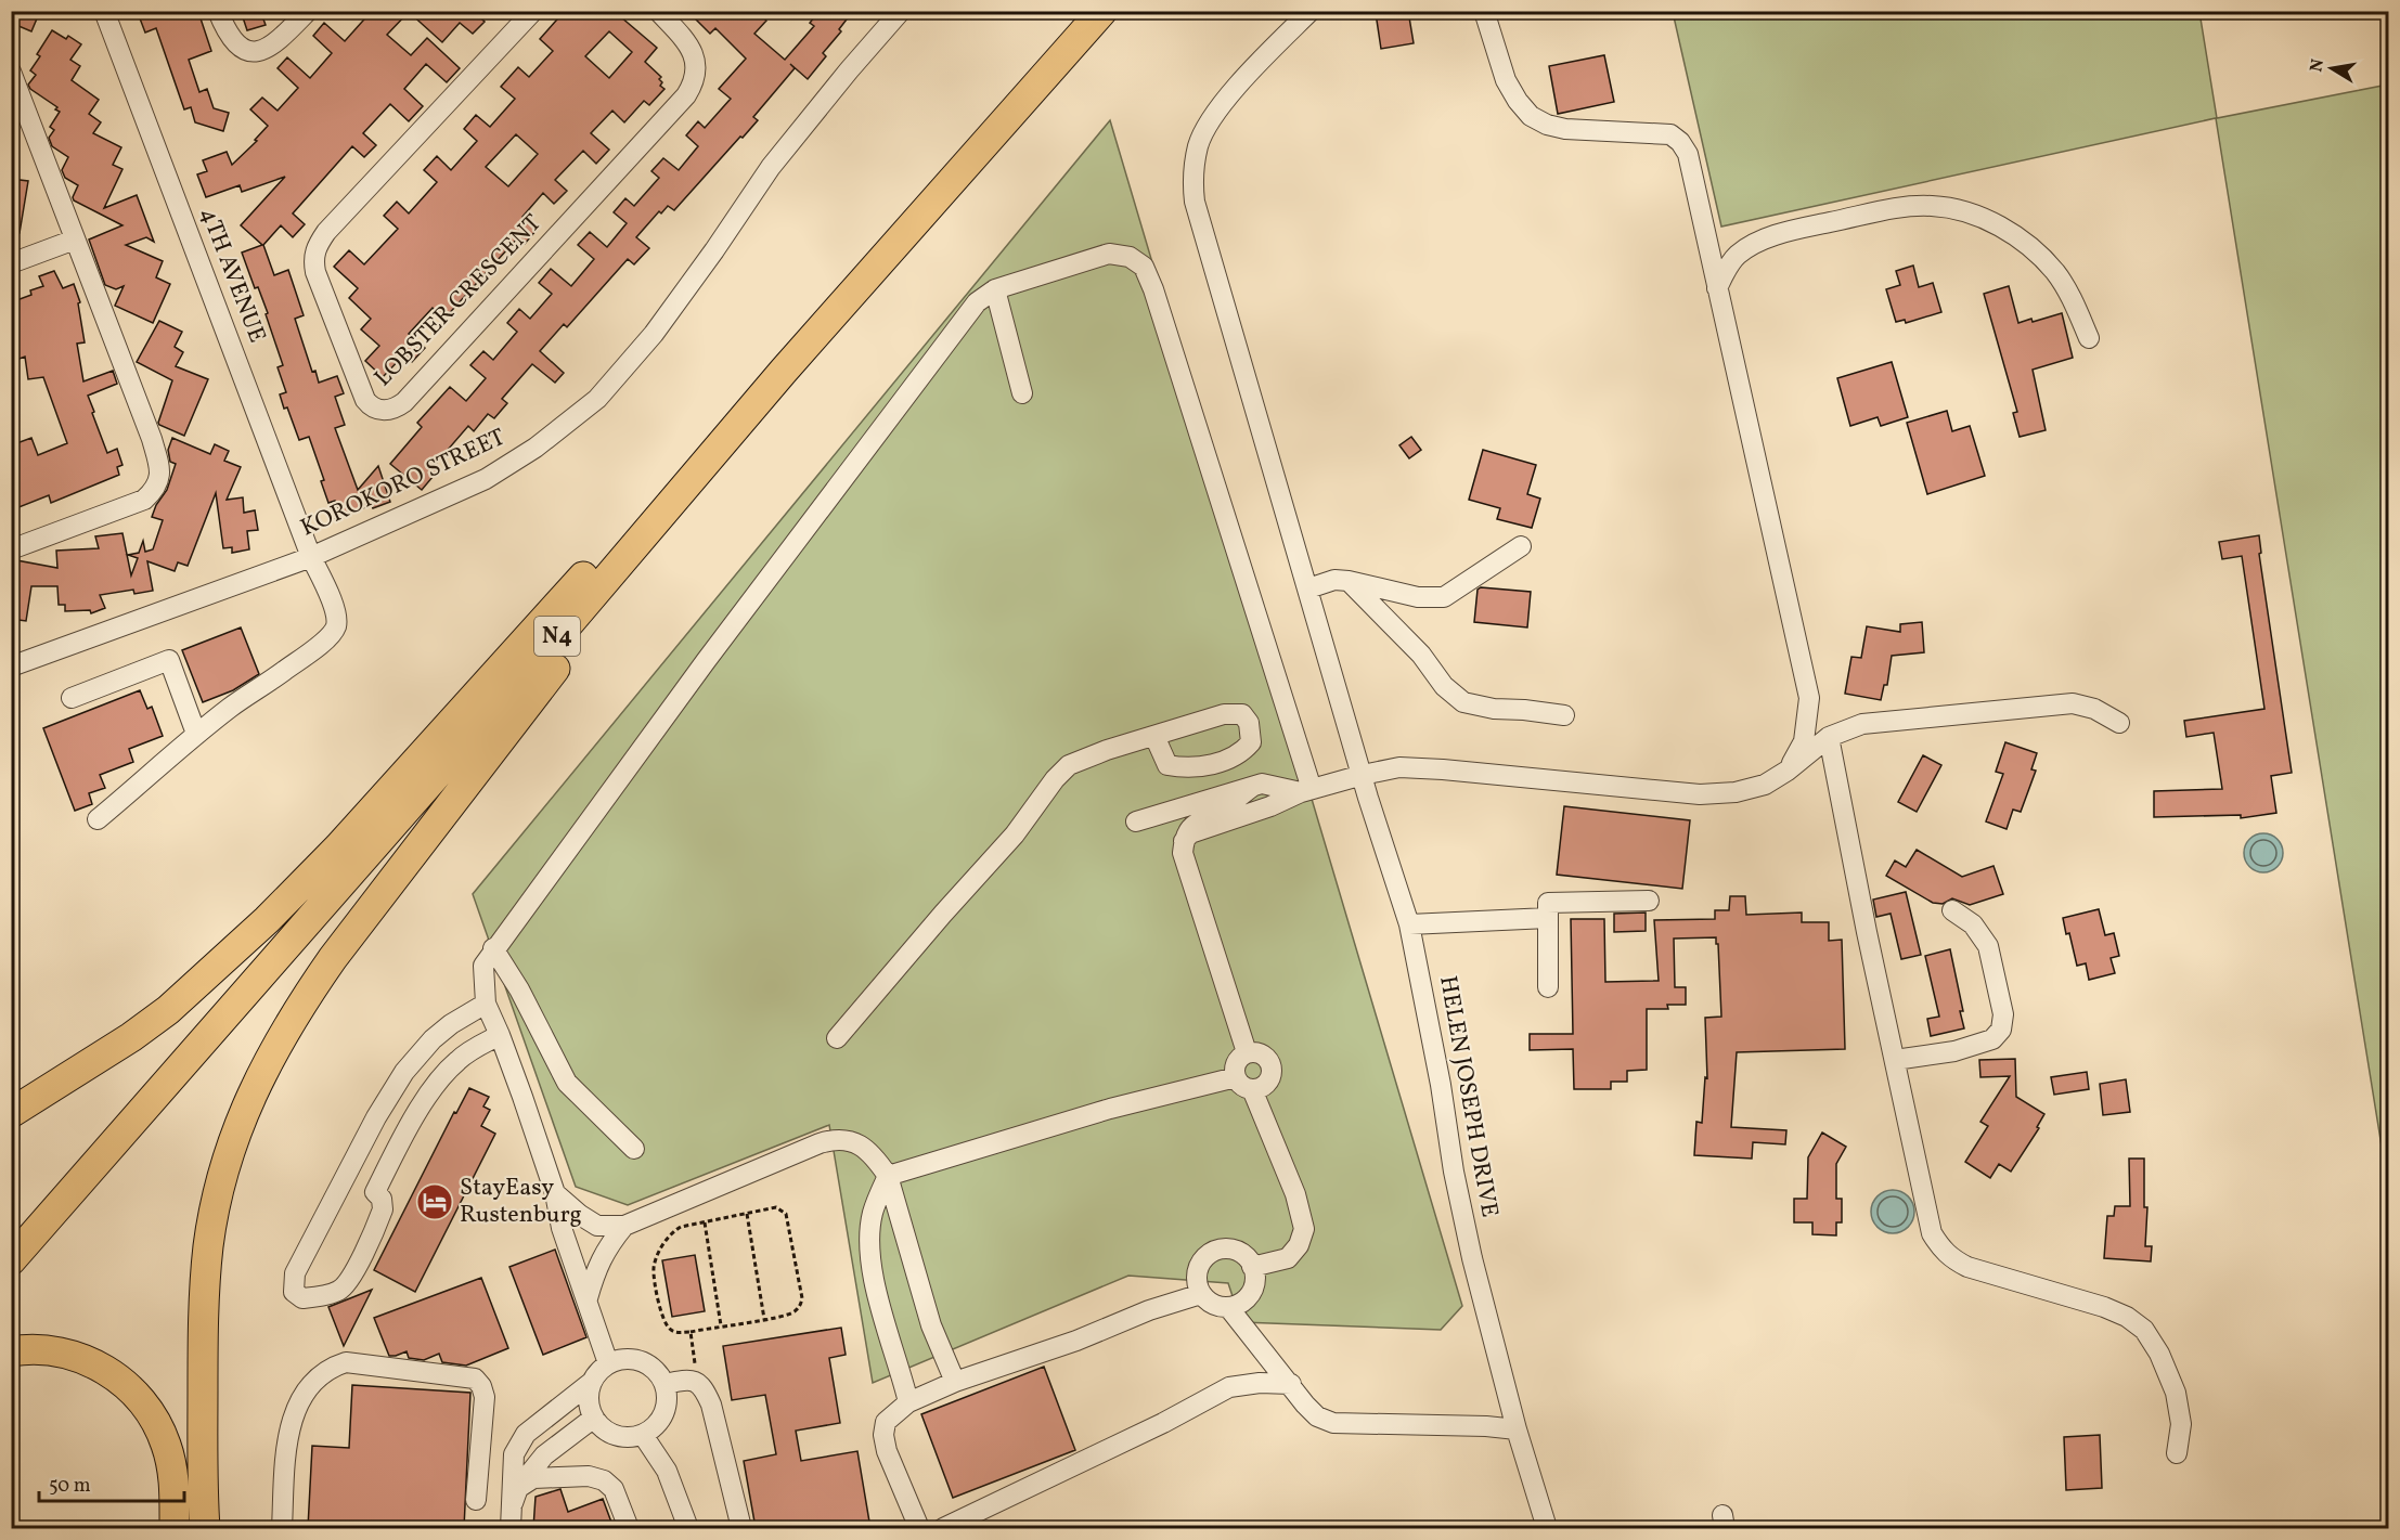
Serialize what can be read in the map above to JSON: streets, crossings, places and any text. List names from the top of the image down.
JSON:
{
  "streets": {
    "highway": ["N4"],
    "street": [
      "4TH AVENUE",
      "LOBSTER CRESCENT",
      "KOROKORO STREET",
      "HELEN JOSEPH DRIVE"
    ]
  },
  "crossings": [
    ["4TH AVENUE", "KOROKORO STREET"]
  ],
  "places": {
    "hotel": ["StayEasy Rustenburg"]
  },
  "scale_bar": "50 m",
  "north": "left"
}
